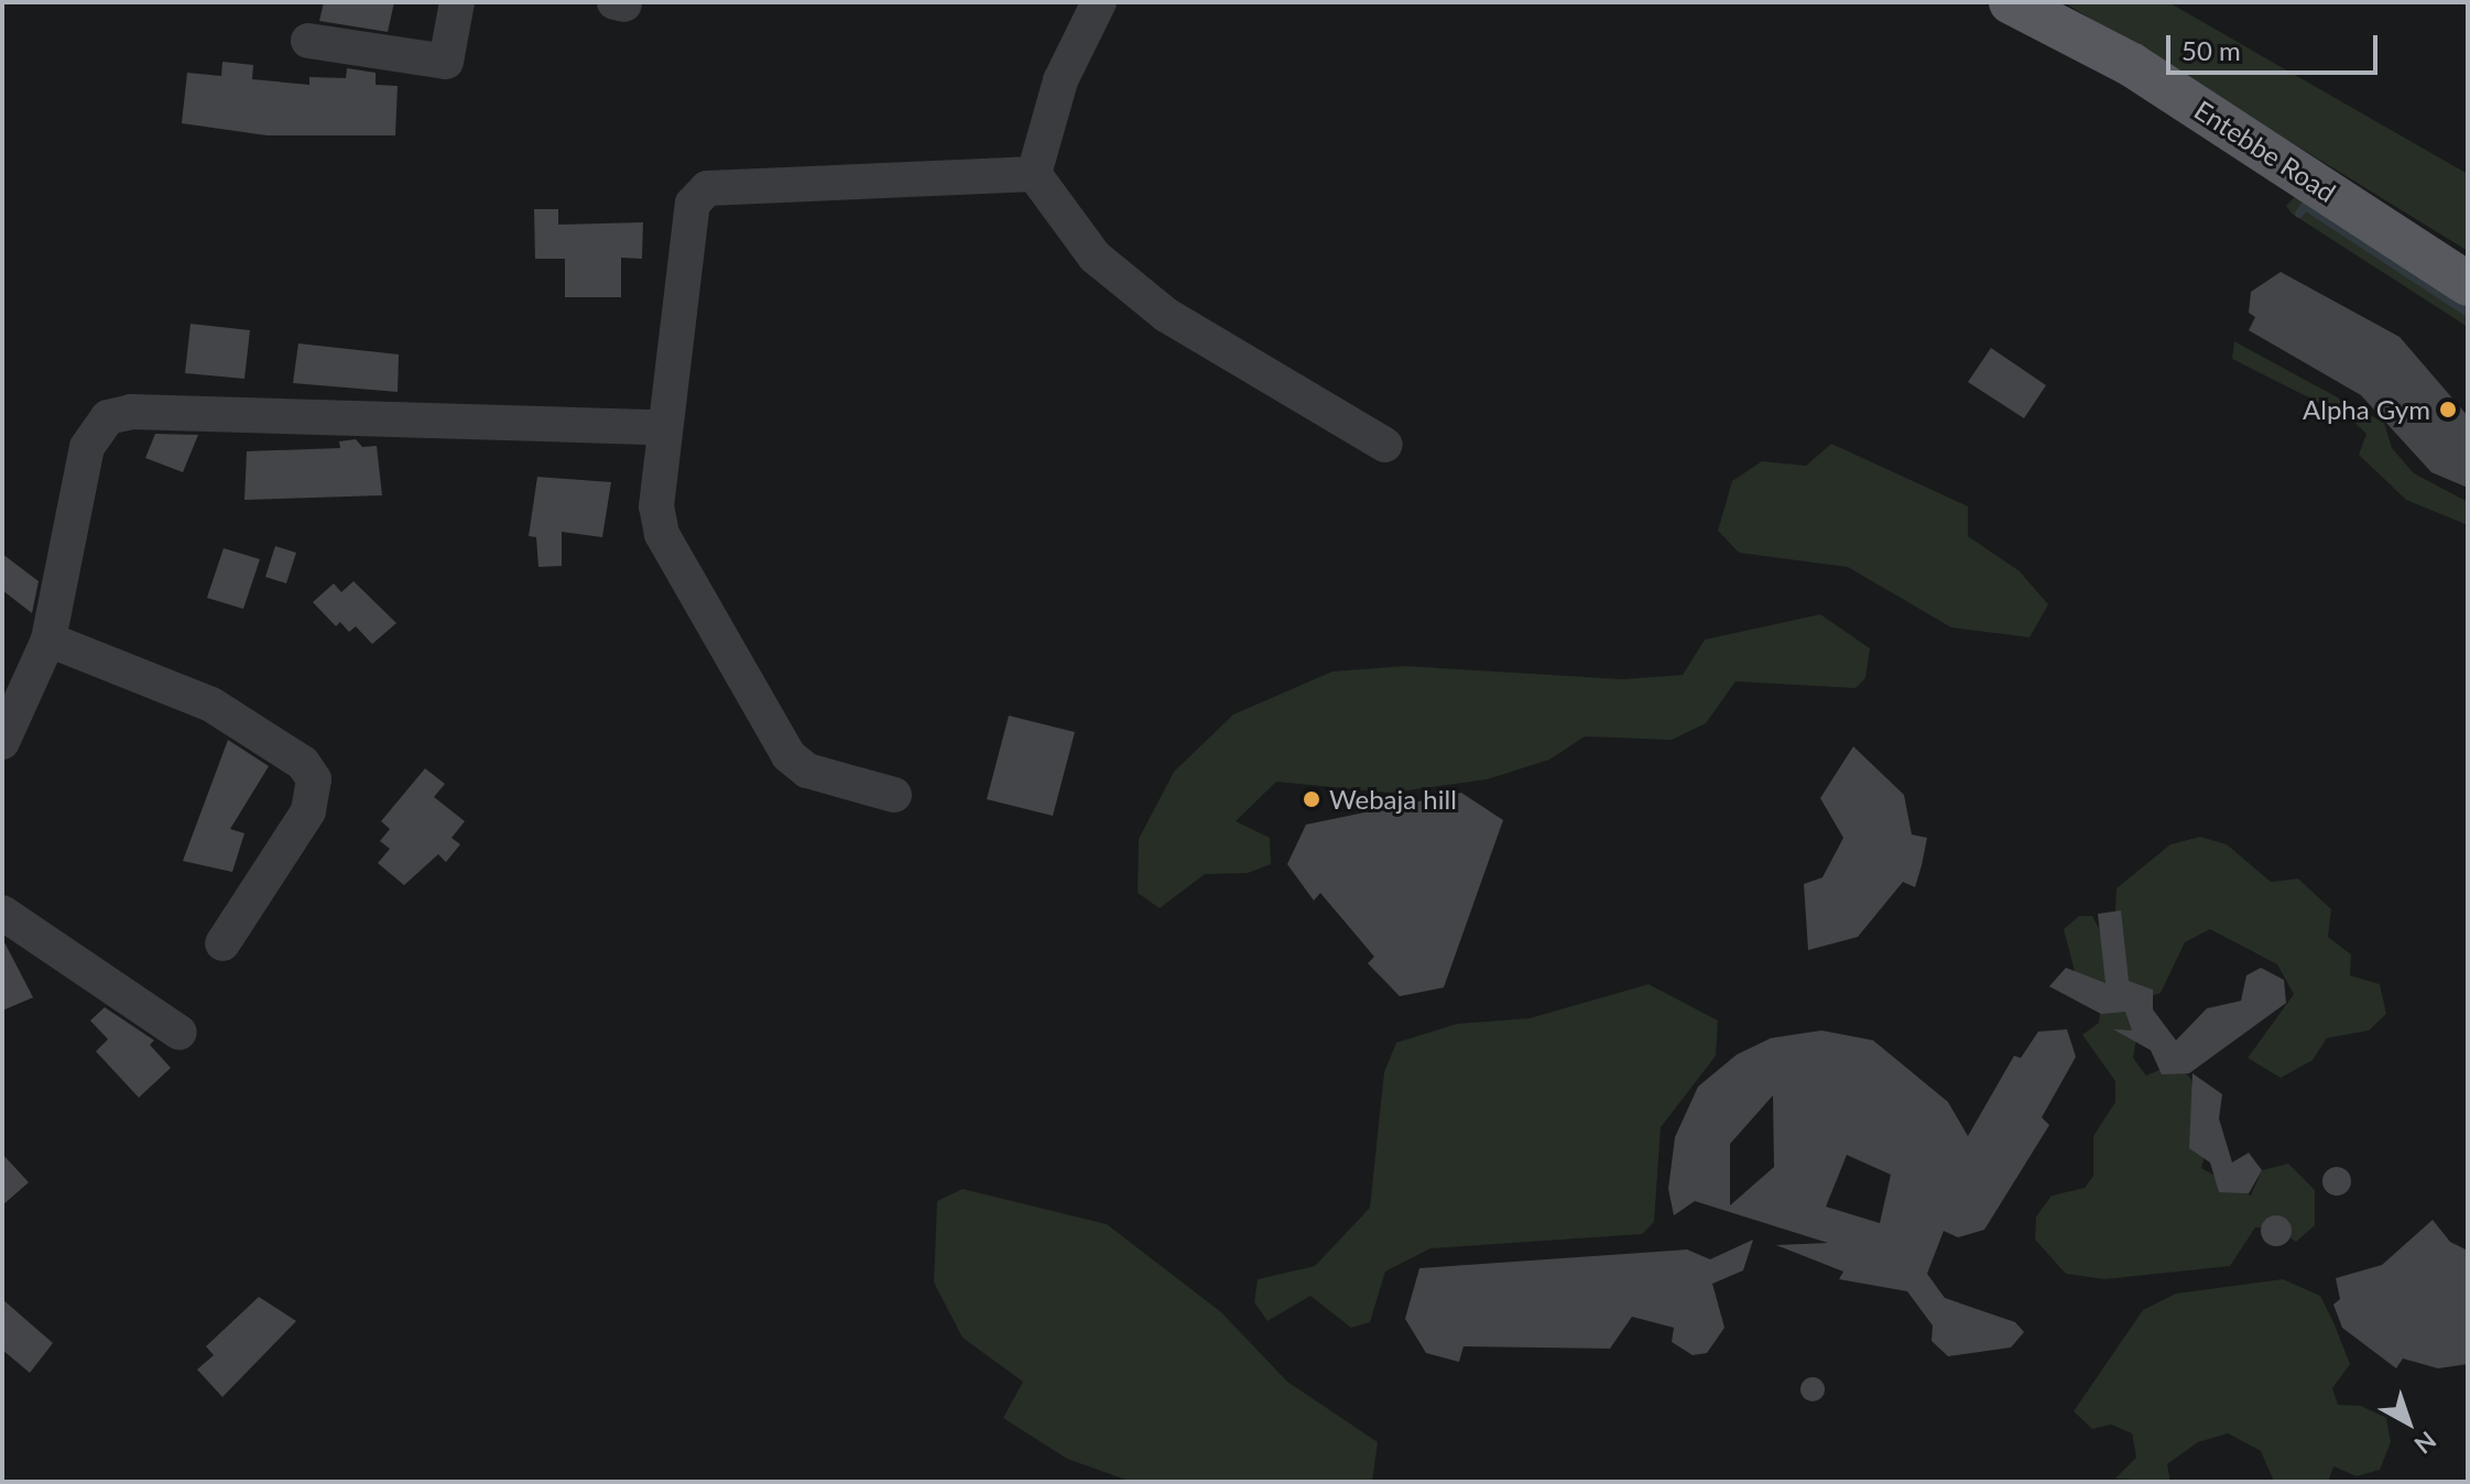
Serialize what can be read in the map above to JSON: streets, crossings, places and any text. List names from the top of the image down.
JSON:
{
  "streets": {
    "main road": ["Entebbe Road"]
  },
  "places": ["Alpha Gym", "Webaja hill"],
  "scale_bar": "50 m",
  "north": "bottom right"
}
